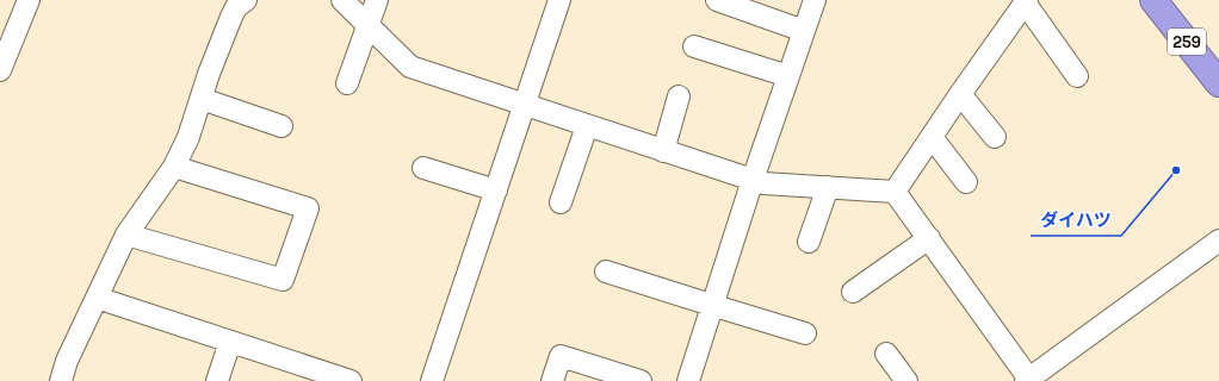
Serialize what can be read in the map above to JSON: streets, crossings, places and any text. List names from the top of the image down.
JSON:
{
  "streets": {
    "highway": ["259"]
  },
  "places": ["ダイハツ"]
}
